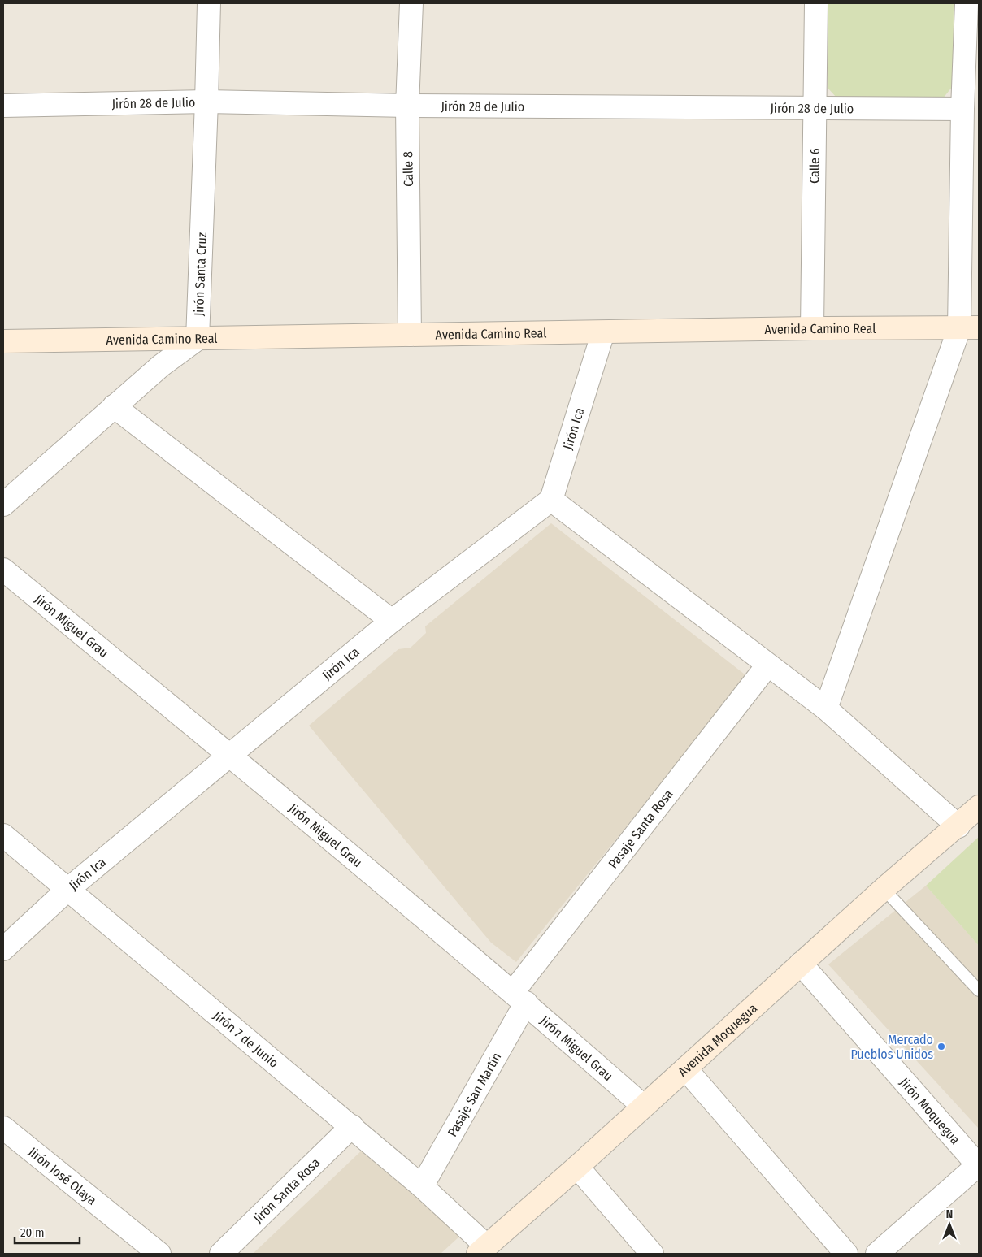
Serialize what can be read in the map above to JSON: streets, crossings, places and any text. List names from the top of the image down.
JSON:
{
  "streets": {
    "main road": ["Avenida Camino Real", "Avenida Moquegua"],
    "street": [
      "Jirón 28 de Julio",
      "Calle 6",
      "Calle 8",
      "Jirón Santa Cruz",
      "Jirón Ica",
      "Jirón Miguel Grau",
      "Pasaje Santa Rosa",
      "Jirón 7 de Junio",
      "Pasaje San Martín",
      "Jirón Moquegua",
      "Jirón José Olaya",
      "Jirón Santa Rosa"
    ]
  },
  "crossings": [
    ["Jirón 28 de Julio", "Calle 6"],
    ["Jirón 28 de Julio", "Calle 8"],
    ["Jirón 28 de Julio", "Jirón Santa Cruz"],
    ["Calle 6", "Avenida Camino Real"],
    ["Calle 8", "Avenida Camino Real"],
    ["Jirón Santa Cruz", "Avenida Camino Real"],
    ["Avenida Camino Real", "Jirón Ica"],
    ["Jirón Ica", "Jirón Miguel Grau"],
    ["Jirón Ica", "Jirón 7 de Junio"],
    ["Jirón Miguel Grau", "Pasaje Santa Rosa"],
    ["Jirón Miguel Grau", "Avenida Moquegua"],
    ["Jirón Miguel Grau", "Pasaje San Martín"],
    ["Pasaje Santa Rosa", "Pasaje San Martín"],
    ["Jirón 7 de Junio", "Avenida Moquegua"],
    ["Jirón 7 de Junio", "Pasaje San Martín"],
    ["Jirón 7 de Junio", "Jirón Santa Rosa"],
    ["Avenida Moquegua", "Jirón Moquegua"]
  ],
  "places": ["Mercado Pueblos Unidos"],
  "scale_bar": "20 m",
  "north": "top"
}
